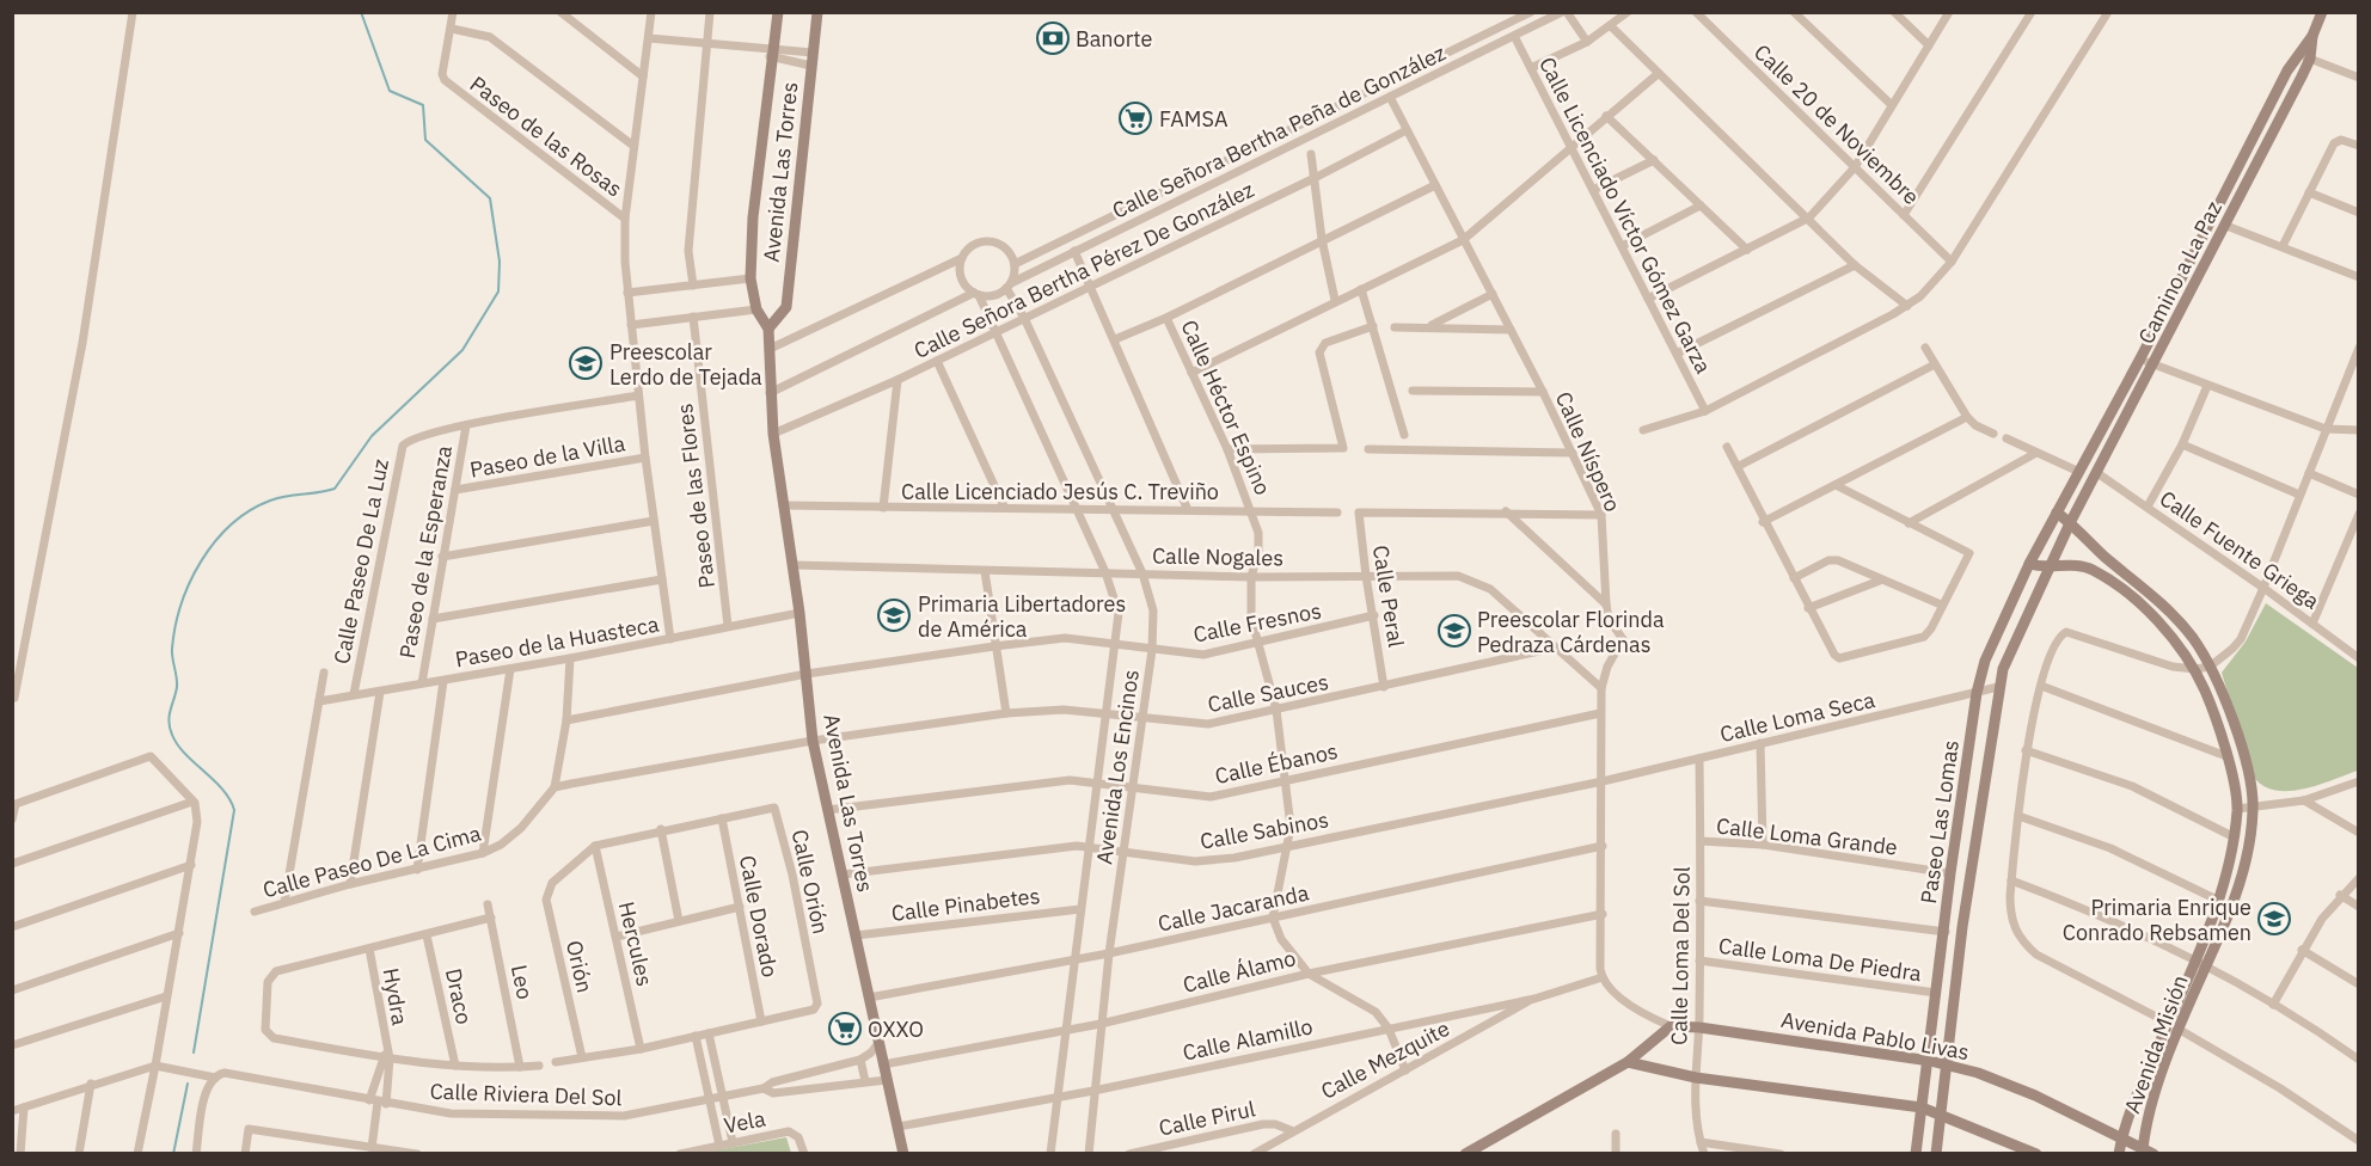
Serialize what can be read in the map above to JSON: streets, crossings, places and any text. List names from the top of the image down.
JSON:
{
  "streets": {
    "street": [
      "Calle 20 de Noviembre",
      "Calle Señora Bertha Peña de González",
      "Paseo de las Rosas",
      "Avenida Las Torres",
      "Calle Licenciado Víctor Gómez Garza",
      "Calle Señora Bertha Pérez De González",
      "Camino a La Paz",
      "Calle Héctor Espino",
      "Calle Níspero",
      "Paseo de la Villa",
      "Calle Licenciado Jesús C. Treviño",
      "Paseo de las Flores",
      "Calle Fuente Griega",
      "Paseo de la Esperanza",
      "Calle Nogales",
      "Calle Paseo De La Luz",
      "Calle Peral",
      "Calle Fresnos",
      "Paseo de la Huasteca",
      "Calle Sauces",
      "Calle Loma Seca",
      "Calle Ébanos",
      "Avenida Los Encinos",
      "Paseo Las Lomas",
      "Calle Sabinos",
      "Calle Loma Grande",
      "Calle Paseo De La Cima",
      "Calle Orión",
      "Calle Pinabetes",
      "Calle Jacaranda",
      "Calle Dorado",
      "Hercules",
      "Calle Loma Del Sol",
      "Calle Loma De Piedra",
      "Orión",
      "Calle Álamo",
      "Leo",
      "Hydra",
      "Draco",
      "Avenida Pablo Livas",
      "Calle Alamillo",
      "Avenida Misión",
      "Calle Mezquite",
      "Calle Riviera Del Sol",
      "Calle Pirul",
      "Vela"
    ]
  },
  "crossings": [
    ["Calle Señora Bertha Peña de González", "Calle Licenciado Víctor Gómez Garza"],
    ["Calle Señora Bertha Peña de González", "Calle Níspero"],
    ["Calle Señora Bertha Peña de González", "Avenida Los Encinos"],
    ["Avenida Las Torres", "Calle Señora Bertha Pérez De González"],
    ["Avenida Las Torres", "Calle Licenciado Jesús C. Treviño"],
    ["Avenida Las Torres", "Calle Nogales"],
    ["Avenida Las Torres", "Calle Fresnos"],
    ["Avenida Las Torres", "Paseo de la Huasteca"],
    ["Avenida Las Torres", "Calle Sauces"],
    ["Avenida Las Torres", "Calle Ébanos"],
    ["Avenida Las Torres", "Calle Sabinos"],
    ["Avenida Las Torres", "Calle Pinabetes"],
    ["Avenida Las Torres", "Calle Jacaranda"],
    ["Avenida Las Torres", "Calle Álamo"],
    ["Avenida Las Torres", "Calle Alamillo"],
    ["Avenida Las Torres", "Calle Riviera Del Sol"],
    ["Calle Señora Bertha Pérez De González", "Calle Níspero"],
    ["Calle Señora Bertha Pérez De González", "Avenida Los Encinos"],
    ["Camino a La Paz", "Calle Fuente Griega"],
    ["Camino a La Paz", "Calle Loma Seca"],
    ["Camino a La Paz", "Paseo Las Lomas"],
    ["Camino a La Paz", "Avenida Pablo Livas"],
    ["Camino a La Paz", "Avenida Misión"],
    ["Calle Héctor Espino", "Calle Licenciado Jesús C. Treviño"],
    ["Calle Héctor Espino", "Calle Nogales"],
    ["Calle Héctor Espino", "Calle Fresnos"],
    ["Calle Héctor Espino", "Calle Sauces"],
    ["Calle Héctor Espino", "Calle Ébanos"],
    ["Calle Héctor Espino", "Calle Sabinos"],
    ["Calle Héctor Espino", "Calle Jacaranda"],
    ["Calle Níspero", "Calle Nogales"],
    ["Calle Níspero", "Calle Loma Seca"],
    ["Calle Níspero", "Calle Ébanos"],
    ["Calle Níspero", "Calle Sabinos"],
    ["Calle Níspero", "Calle Jacaranda"],
    ["Calle Níspero", "Calle Álamo"],
    ["Calle Níspero", "Calle Alamillo"],
    ["Paseo de la Villa", "Paseo de la Esperanza"],
    ["Calle Licenciado Jesús C. Treviño", "Avenida Los Encinos"],
    ["Paseo de las Flores", "Paseo de la Huasteca"],
    ["Paseo de la Esperanza", "Calle Paseo De La Luz"],
    ["Paseo de la Esperanza", "Paseo de la Huasteca"],
    ["Calle Nogales", "Calle Peral"],
    ["Calle Nogales", "Calle Sauces"],
    ["Calle Nogales", "Avenida Los Encinos"],
    ["Calle Paseo De La Luz", "Paseo de la Huasteca"],
    ["Calle Peral", "Calle Fresnos"],
    ["Calle Peral", "Calle Sauces"],
    ["Calle Fresnos", "Avenida Los Encinos"],
    ["Calle Sauces", "Avenida Los Encinos"],
    ["Calle Loma Seca", "Paseo Las Lomas"],
    ["Calle Loma Seca", "Calle Sabinos"],
    ["Calle Loma Seca", "Calle Loma Del Sol"],
    ["Calle Ébanos", "Avenida Los Encinos"],
    ["Avenida Los Encinos", "Calle Sabinos"],
    ["Avenida Los Encinos", "Calle Pinabetes"],
    ["Avenida Los Encinos", "Calle Jacaranda"],
    ["Avenida Los Encinos", "Calle Álamo"],
    ["Avenida Los Encinos", "Calle Alamillo"],
    ["Paseo Las Lomas", "Calle Loma Grande"],
    ["Paseo Las Lomas", "Calle Loma De Piedra"],
    ["Paseo Las Lomas", "Avenida Pablo Livas"],
    ["Paseo Las Lomas", "Avenida Misión"],
    ["Calle Loma Grande", "Calle Loma Del Sol"],
    ["Calle Orión", "Calle Dorado"],
    ["Calle Orión", "Hercules"],
    ["Calle Orión", "Orión"],
    ["Calle Loma Del Sol", "Calle Loma De Piedra"],
    ["Calle Loma Del Sol", "Avenida Pablo Livas"],
    ["Hydra", "Calle Riviera Del Sol"],
    ["Avenida Pablo Livas", "Avenida Misión"],
    ["Calle Alamillo", "Calle Mezquite"],
    ["Calle Mezquite", "Calle Pirul"]
  ],
  "places": {
    "bank": ["Banorte"],
    "supermarket": ["FAMSA", "OXXO"],
    "school or university": [
      "Preescolar Lerdo de Tejada",
      "Primaria Libertadores de América",
      "Preescolar Florinda Pedraza Cárdenas",
      "Primaria Enrique Conrado Rebsamen"
    ]
  }
}
